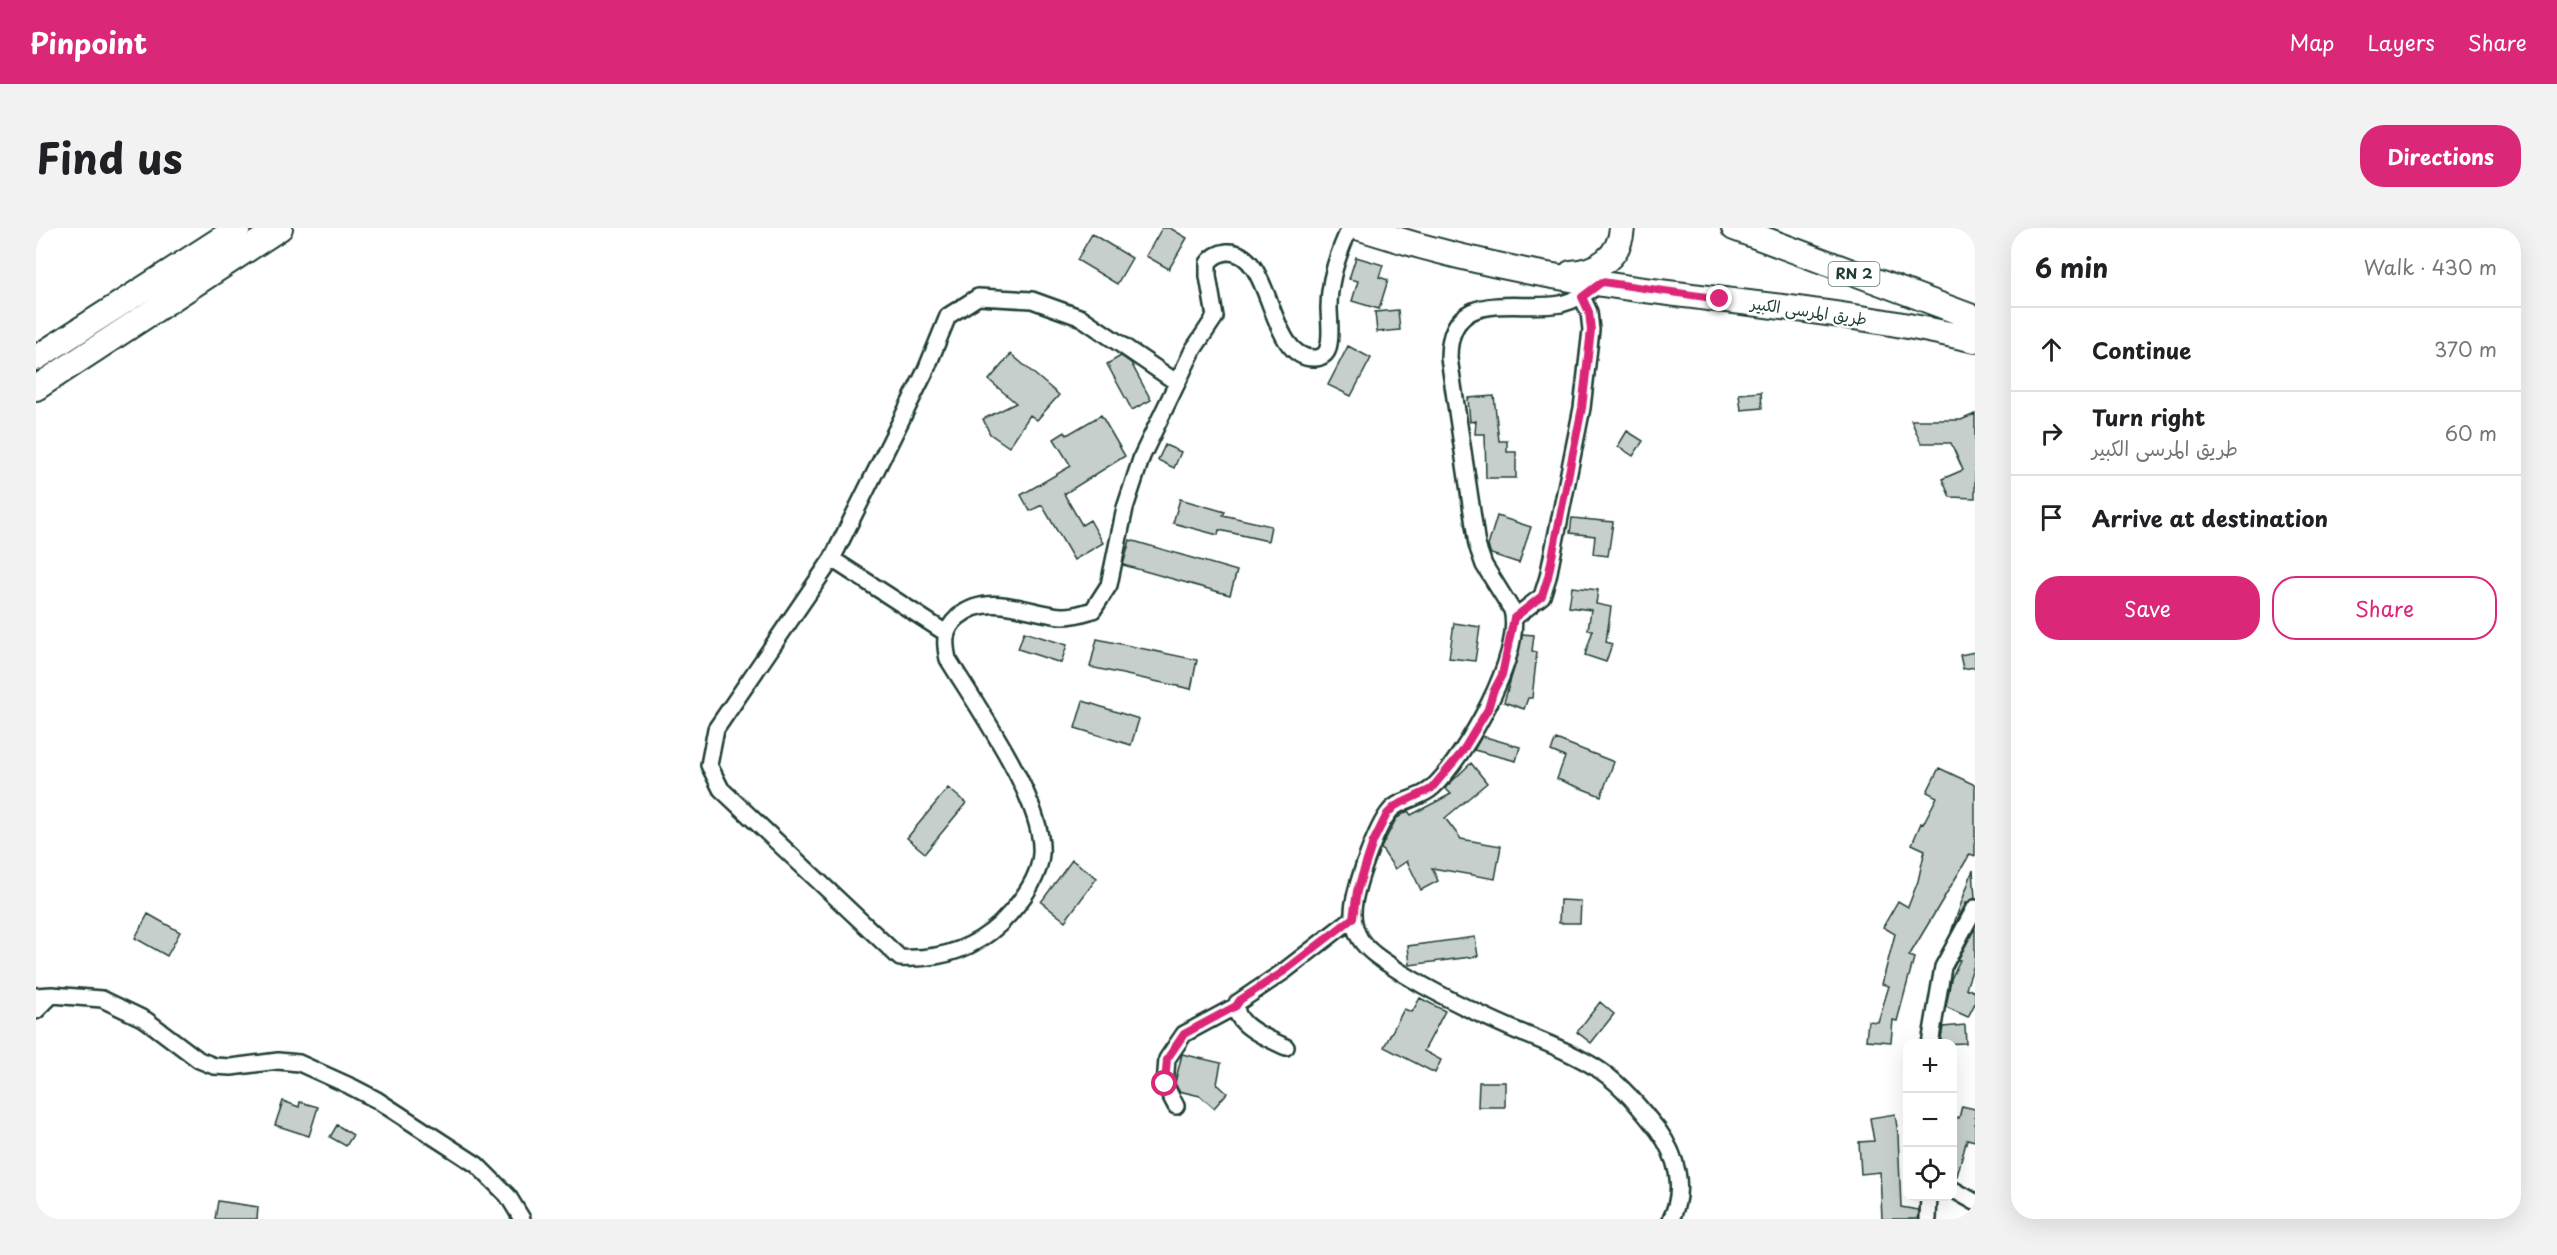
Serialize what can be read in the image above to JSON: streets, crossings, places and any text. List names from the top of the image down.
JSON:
{
  "streets": {
    "main road": ["RN 2", "طريق المرسى الكبير"]
  },
  "page": {
    "header": "Pinpoint",
    "nav": ["Map", "Layers", "Share"],
    "title": "Find us",
    "buttons": [
      "Directions",
      ["Save", "Share"]
    ],
    "heading": ["6 min", "Walk · 430 m"],
    "list": [
      ["Continue", "370 m"],
      ["Turn right", "طريق المرسى الكبير", "60 m"],
      "Arrive at destination"
    ],
    "map_buttons": ["+", "−"]
  }
}
